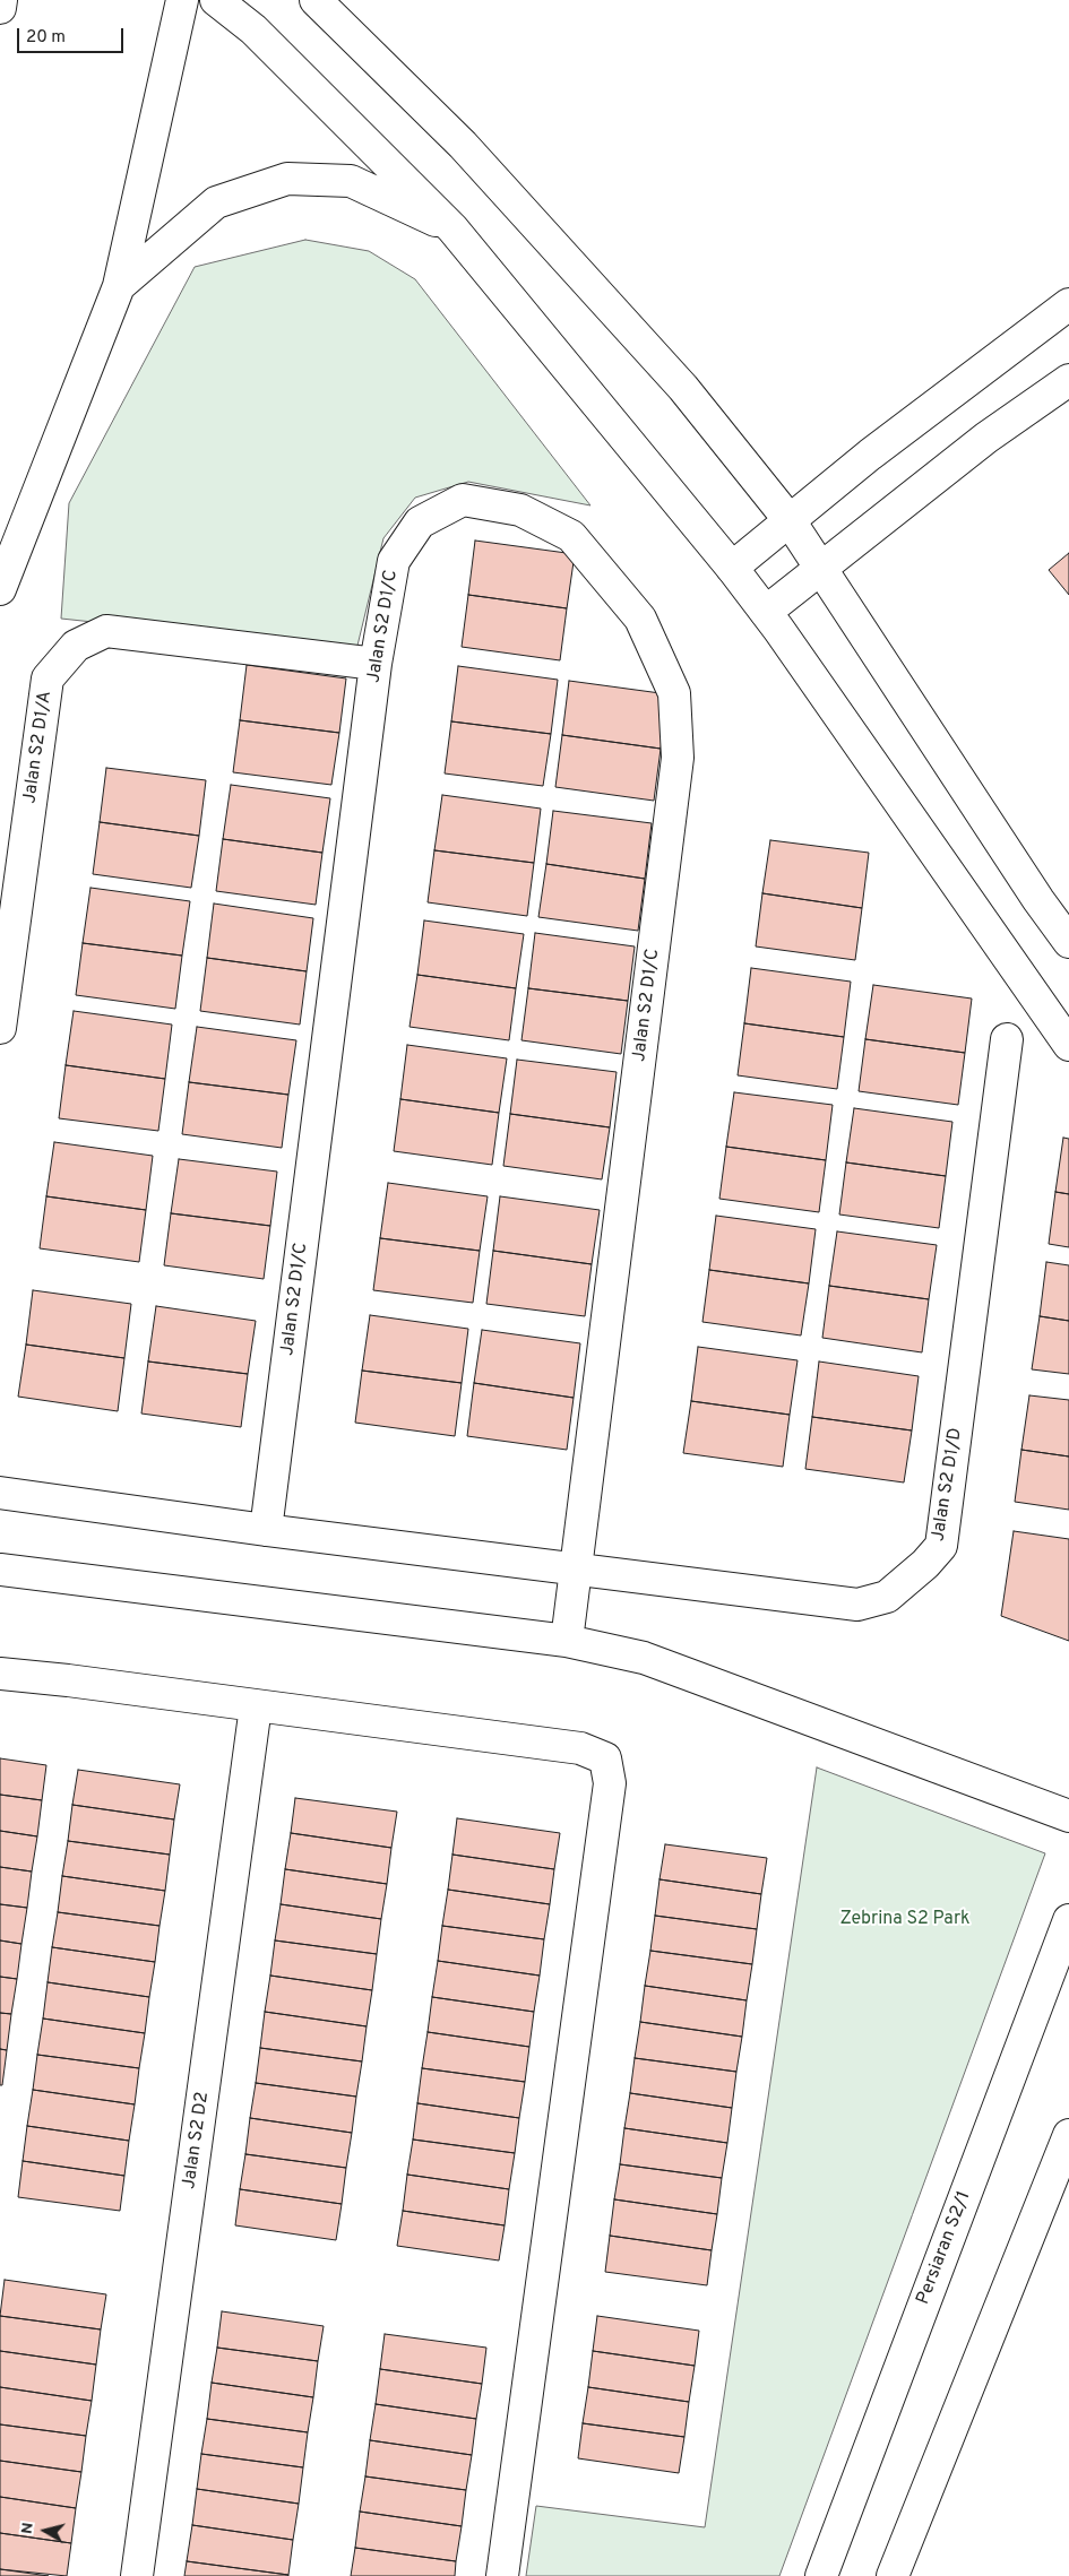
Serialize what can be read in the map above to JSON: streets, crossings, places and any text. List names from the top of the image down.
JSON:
{
  "streets": {
    "street": [
      "Jalan S2 D1/C",
      "Jalan S2 D1/A",
      "Jalan S2 D1/D",
      "Jalan S2 D2",
      "Persiaran S2/1"
    ]
  },
  "crossings": [
    ["Jalan S2 D1/C", "Jalan S2 D1/A"],
    ["Jalan S2 D1/C", "Jalan S2 D1/D"]
  ],
  "parks": ["Zebrina S2 Park"],
  "scale_bar": "20 m",
  "north": "left"
}
